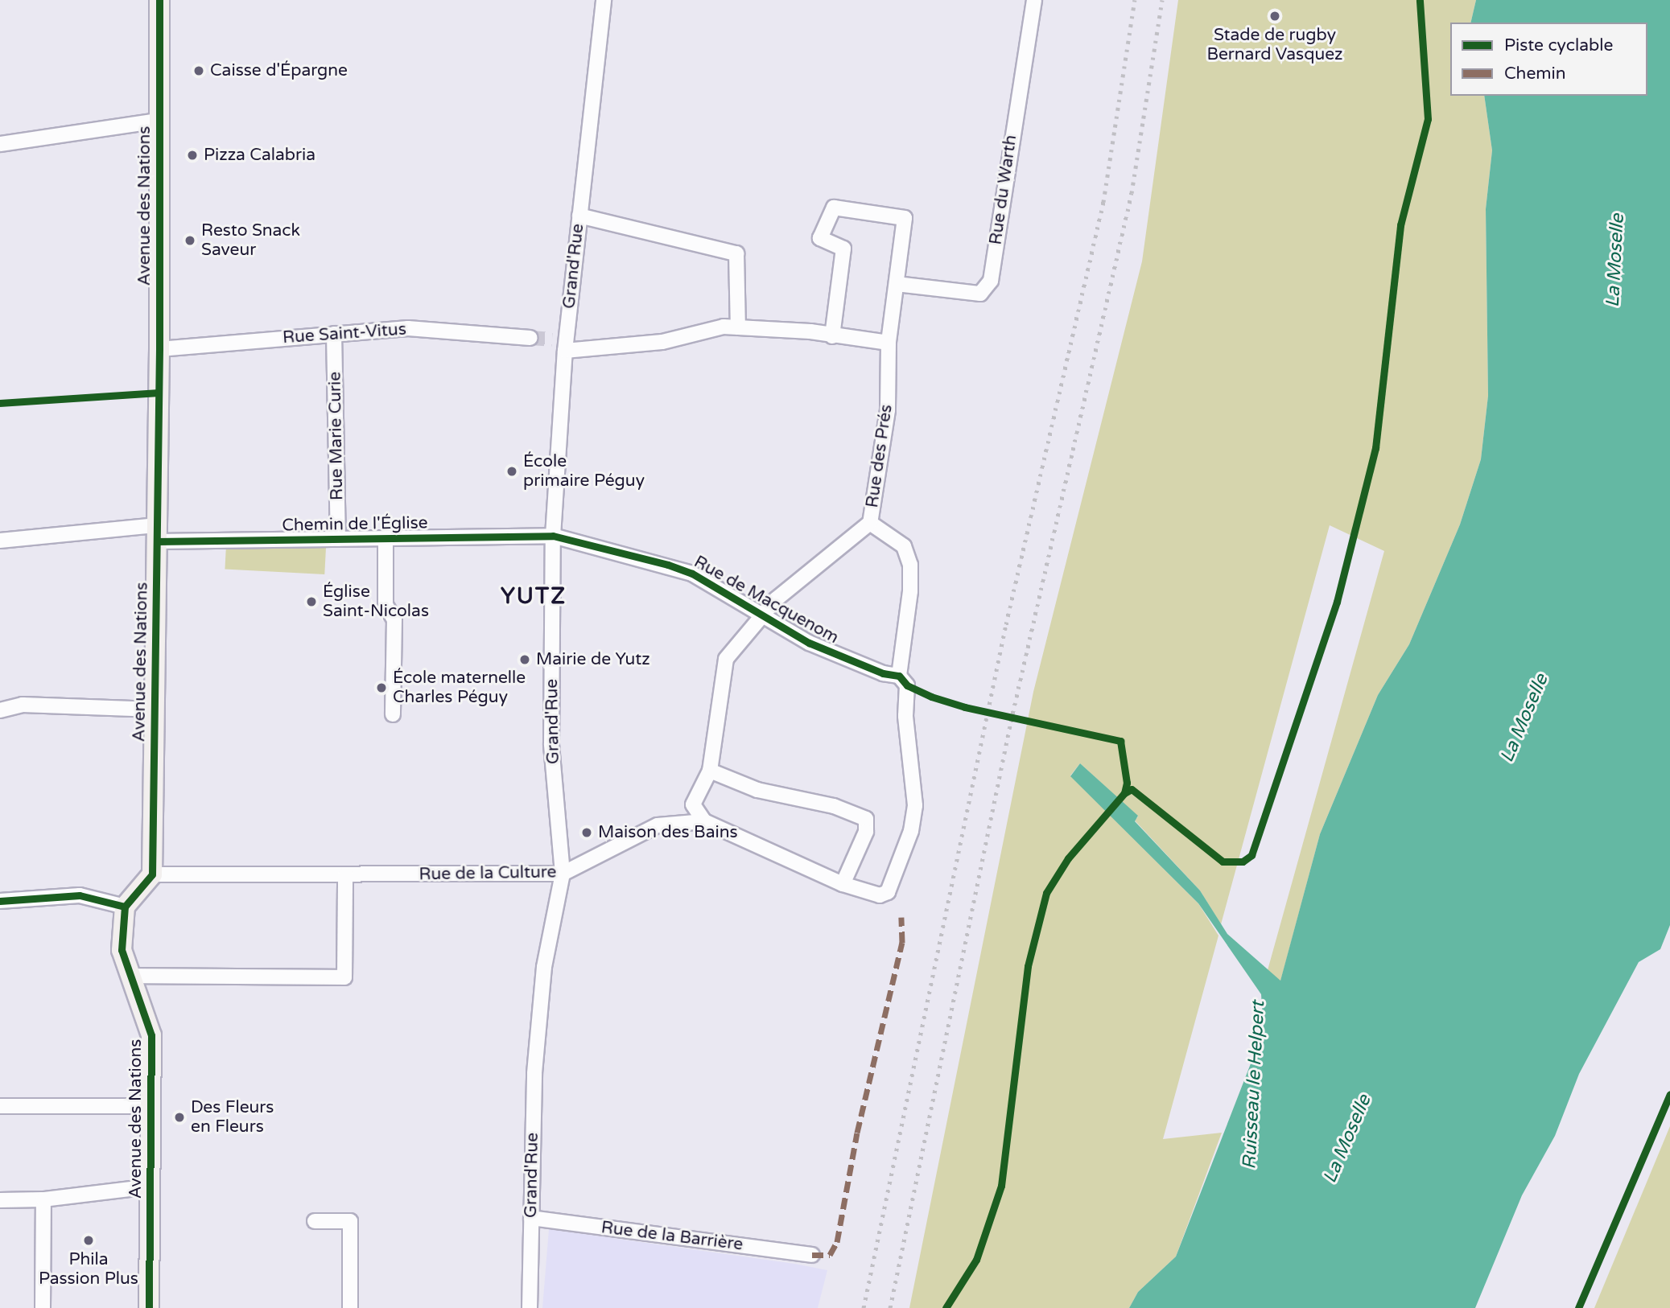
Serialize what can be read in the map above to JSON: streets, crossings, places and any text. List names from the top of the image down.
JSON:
{
  "streets": {
    "main road": ["Avenue des Nations"],
    "street": [
      "Rue du Warth",
      "Grand'Rue",
      "Rue Saint-Vitus",
      "Rue Marie Curie",
      "Rue des Prés",
      "Chemin de l'Église",
      "Rue de Macquenom",
      "Rue de la Culture",
      "Rue de la Barrière"
    ]
  },
  "crossings": [
    ["Rue du Warth", "Rue des Prés"],
    ["Avenue des Nations", "Rue Saint-Vitus"],
    ["Avenue des Nations", "Chemin de l'Église"],
    ["Avenue des Nations", "Rue de la Culture"],
    ["Grand'Rue", "Chemin de l'Église"],
    ["Grand'Rue", "Rue de Macquenom"],
    ["Grand'Rue", "Rue de la Culture"],
    ["Grand'Rue", "Rue de la Barrière"],
    ["Rue Saint-Vitus", "Rue Marie Curie"],
    ["Rue Marie Curie", "Chemin de l'Église"],
    ["Rue des Prés", "Rue de Macquenom"],
    ["Rue des Prés", "Rue de la Culture"],
    ["Chemin de l'Église", "Rue de Macquenom"]
  ],
  "districts": ["YUTZ"],
  "water": ["La Moselle", "Ruisseau le Helpert"],
  "places": [
    "Stade de rugby Bernard Vasquez",
    "Caisse d'Épargne",
    "Pizza Calabria",
    "Resto Snack Saveur",
    "École primaire Péguy",
    "Église Saint-Nicolas",
    "Mairie de Yutz",
    "École maternelle Charles Péguy",
    "Maison des Bains",
    "Des Fleurs en Fleurs",
    "Phila Passion Plus"
  ],
  "legend": ["Piste cyclable", "Chemin"]
}
